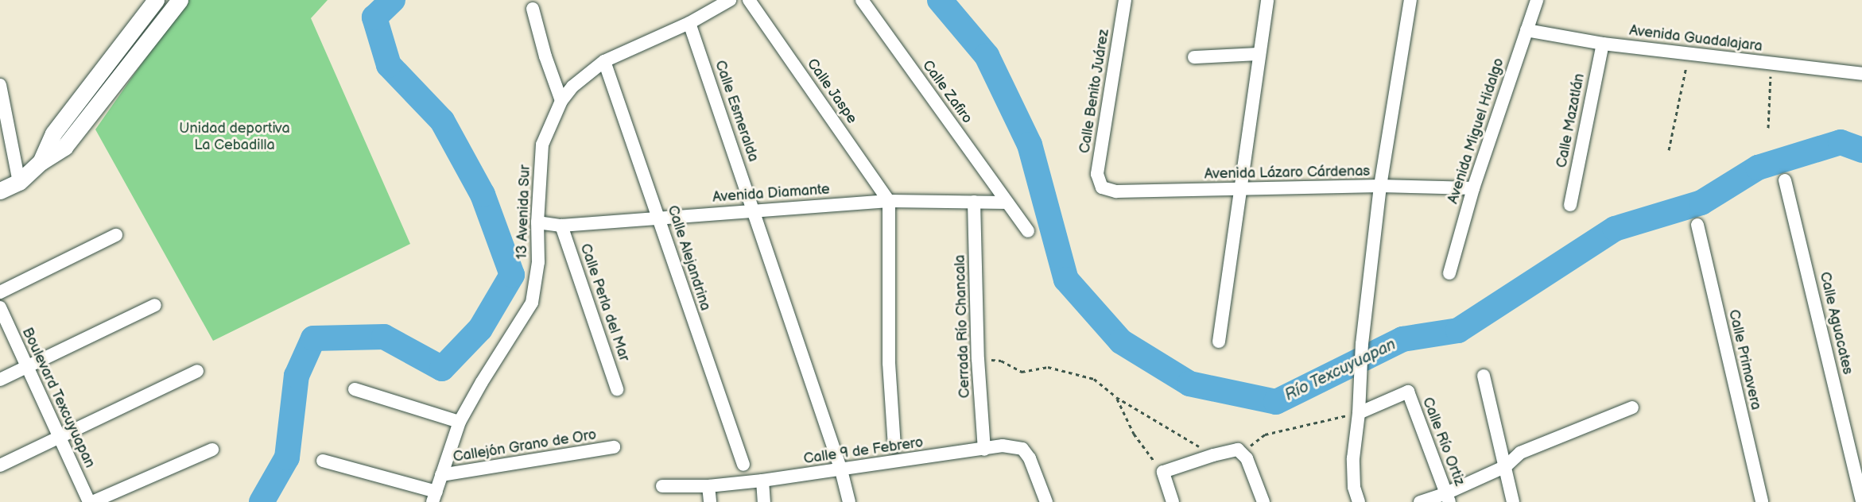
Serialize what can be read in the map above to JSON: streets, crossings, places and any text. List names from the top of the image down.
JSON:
{
  "streets": {
    "street": [
      "Avenida Guadalajara",
      "Calle Jaspe",
      "Calle Benito Juárez",
      "Calle Zafiro",
      "Calle Esmeralda",
      "Calle Mazatlán",
      "Avenida Miguel Hidalgo",
      "Avenida Lázaro Cárdenas",
      "Avenida Diamante",
      "13 Avenida Sur",
      "Calle Alejandrina",
      "Calle Perla del Mar",
      "Calle Aguacates",
      "Cerrada Río Chancala",
      "Calle Primavera",
      "Boulevard Texcuyuapan",
      "Calle Río Ortiz",
      "Callejón Grano de Oro",
      "Calle 9 de Febrero"
    ]
  },
  "crossings": [
    ["Avenida Guadalajara", "Calle Mazatlán"],
    ["Avenida Guadalajara", "Avenida Miguel Hidalgo"],
    ["Calle Jaspe", "Avenida Diamante"],
    ["Calle Benito Juárez", "Avenida Lázaro Cárdenas"],
    ["Calle Zafiro", "Avenida Diamante"],
    ["Calle Esmeralda", "Avenida Diamante"],
    ["Calle Esmeralda", "13 Avenida Sur"],
    ["Calle Esmeralda", "Calle 9 de Febrero"],
    ["Avenida Miguel Hidalgo", "Avenida Lázaro Cárdenas"],
    ["Avenida Diamante", "13 Avenida Sur"],
    ["Avenida Diamante", "Calle Alejandrina"],
    ["Avenida Diamante", "Calle Perla del Mar"],
    ["Avenida Diamante", "Cerrada Río Chancala"],
    ["13 Avenida Sur", "Calle Alejandrina"],
    ["13 Avenida Sur", "Callejón Grano de Oro"],
    ["Cerrada Río Chancala", "Calle 9 de Febrero"]
  ],
  "water": ["Río Texcuyuapan"],
  "parks": ["Unidad deportiva La Cebadilla"]
}
